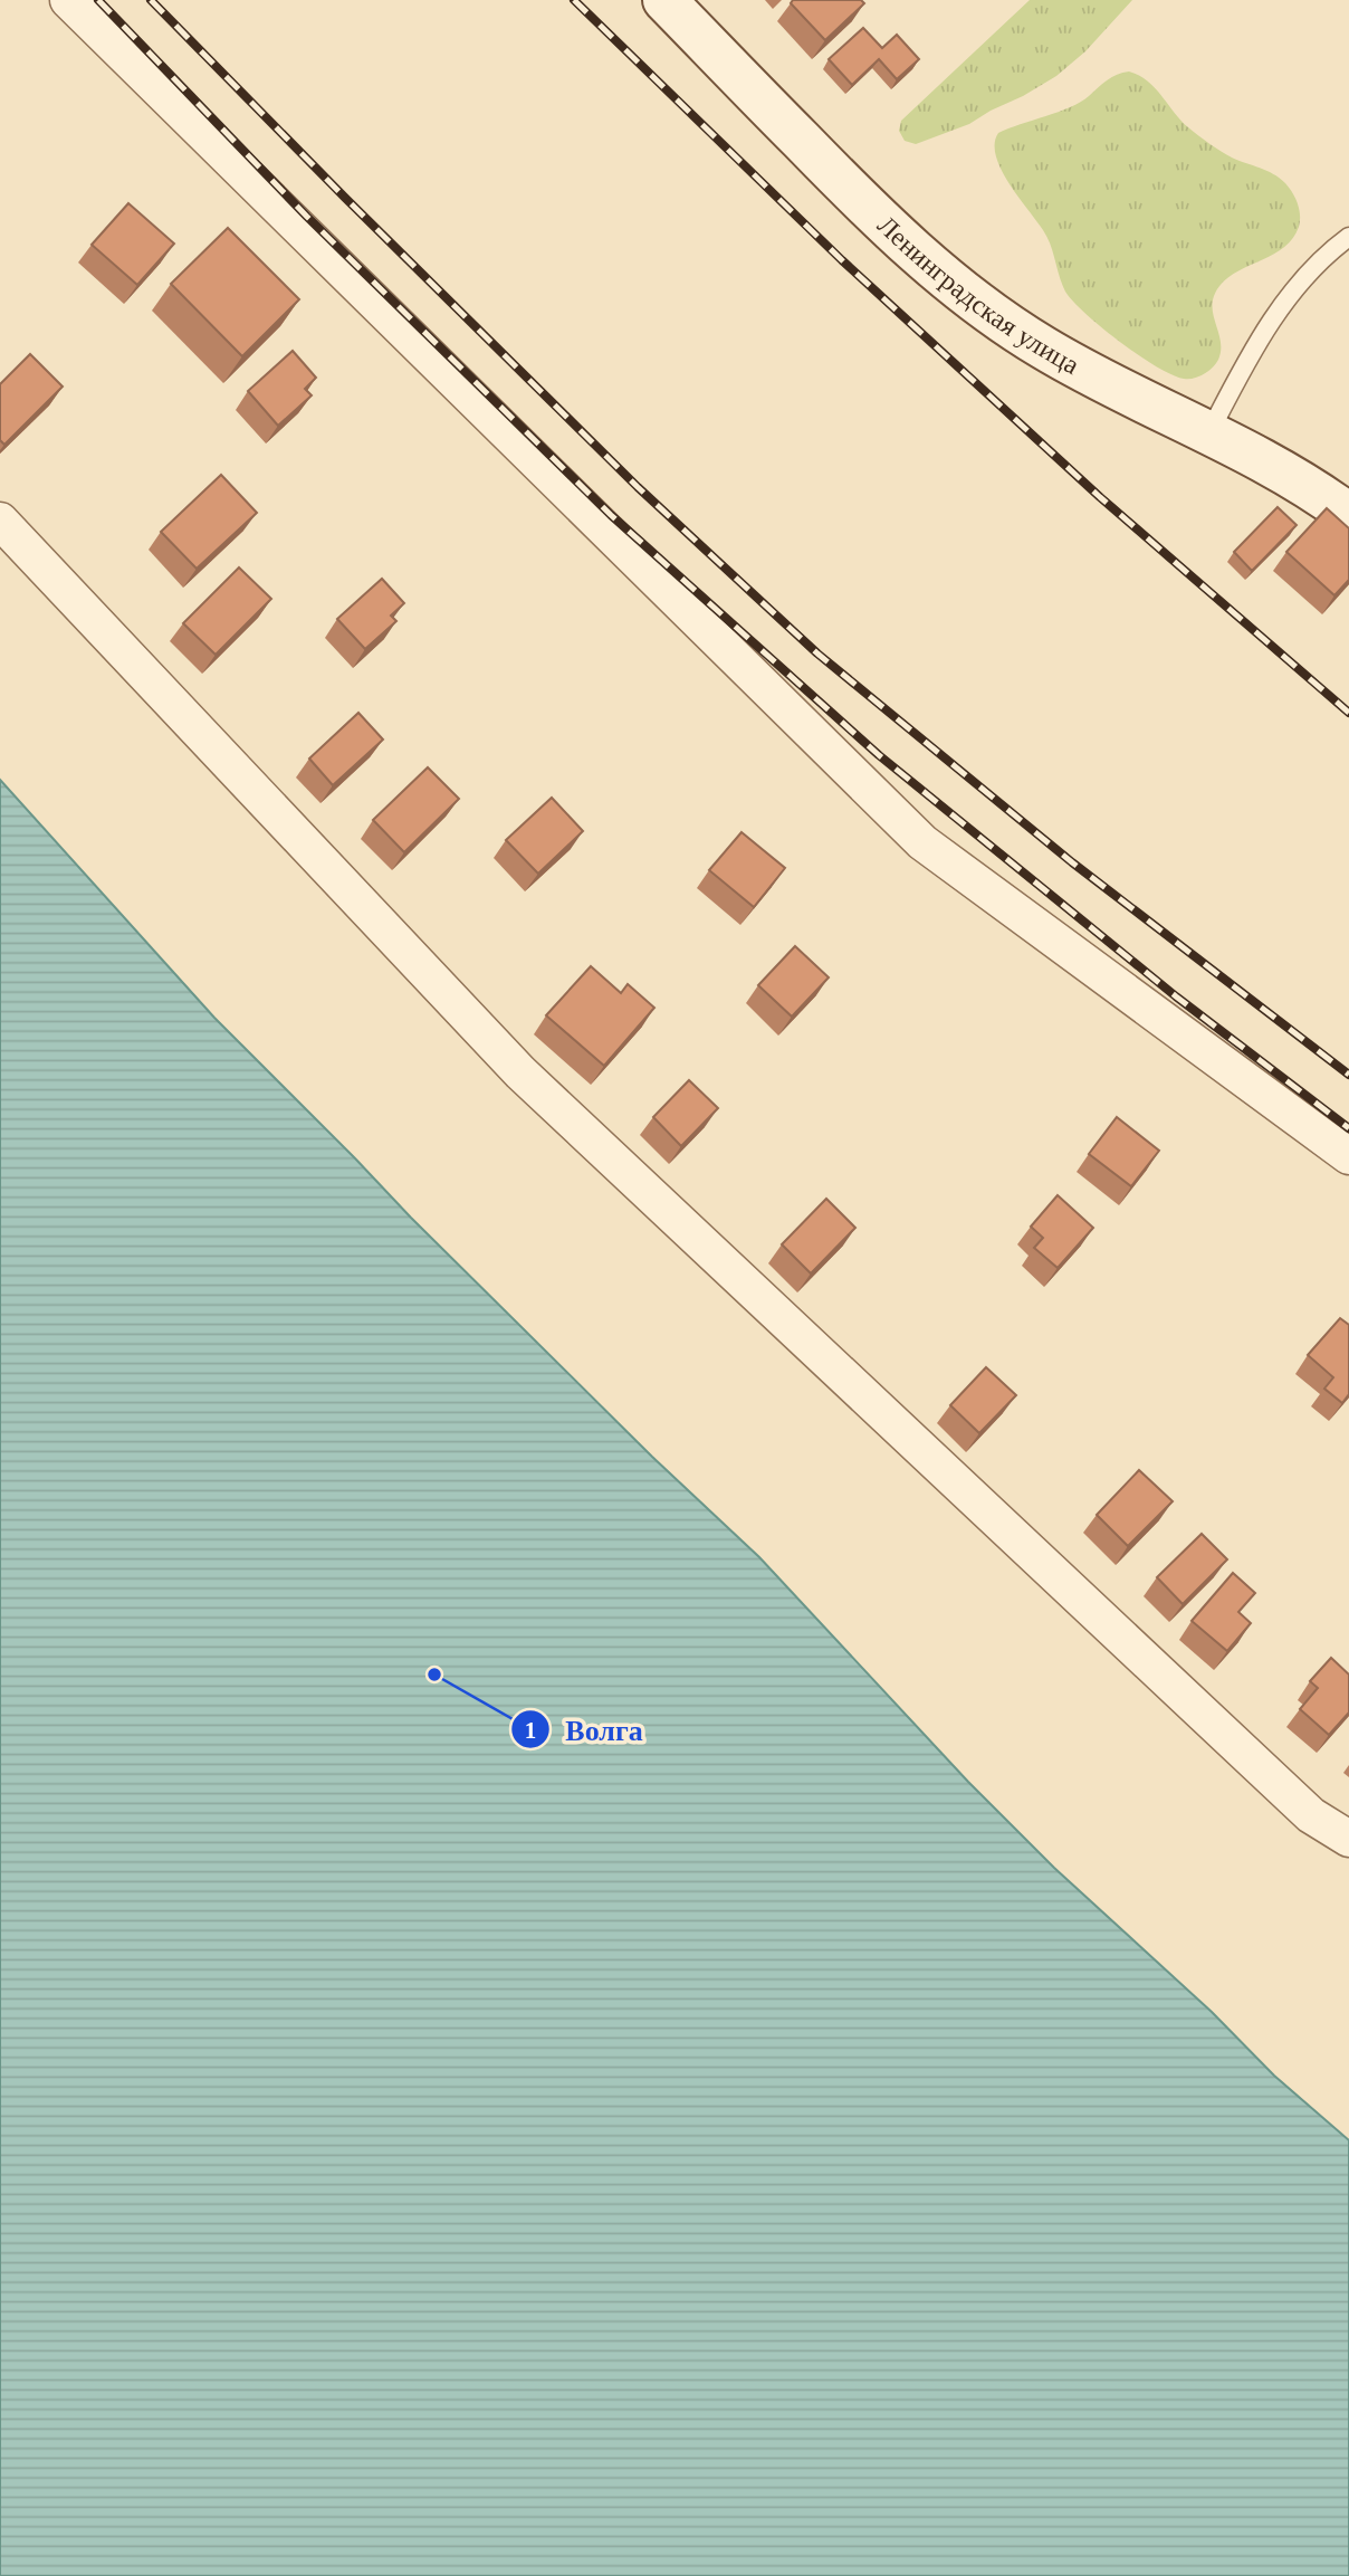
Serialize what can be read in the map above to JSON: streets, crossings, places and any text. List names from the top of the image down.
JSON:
{
  "streets": {
    "main road": ["Ленинградская улица"]
  },
  "places": ["Волга"]
}
